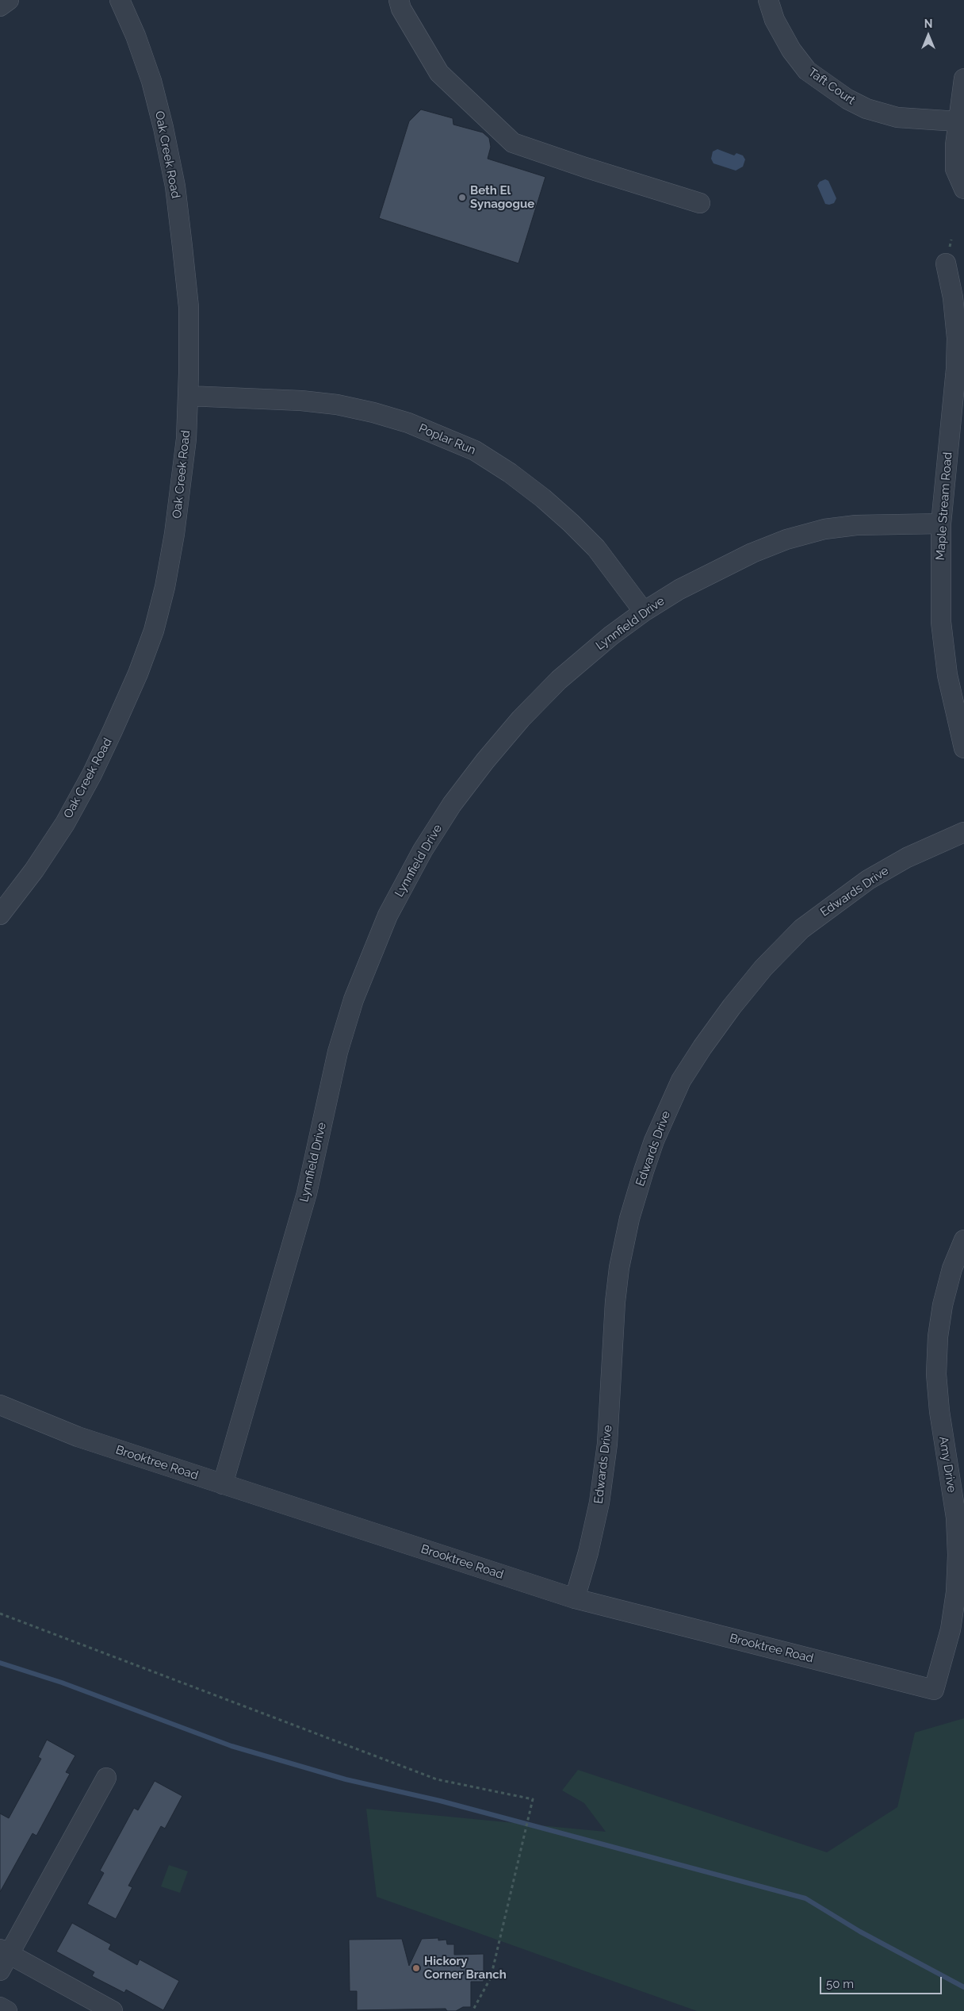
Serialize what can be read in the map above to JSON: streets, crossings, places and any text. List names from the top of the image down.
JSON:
{
  "streets": {
    "street": [
      "Taft Court",
      "Oak Creek Road",
      "Poplar Run",
      "Maple Stream Road",
      "Lynnfield Drive",
      "Edwards Drive",
      "Brooktree Road",
      "Amy Drive"
    ]
  },
  "crossings": [
    ["Oak Creek Road", "Poplar Run"],
    ["Poplar Run", "Lynnfield Drive"],
    ["Maple Stream Road", "Lynnfield Drive"],
    ["Lynnfield Drive", "Brooktree Road"],
    ["Edwards Drive", "Brooktree Road"],
    ["Brooktree Road", "Amy Drive"]
  ],
  "places": ["Beth El Synagogue", "Hickory Corner Branch"],
  "scale_bar": "50 m",
  "north": "top"
}
